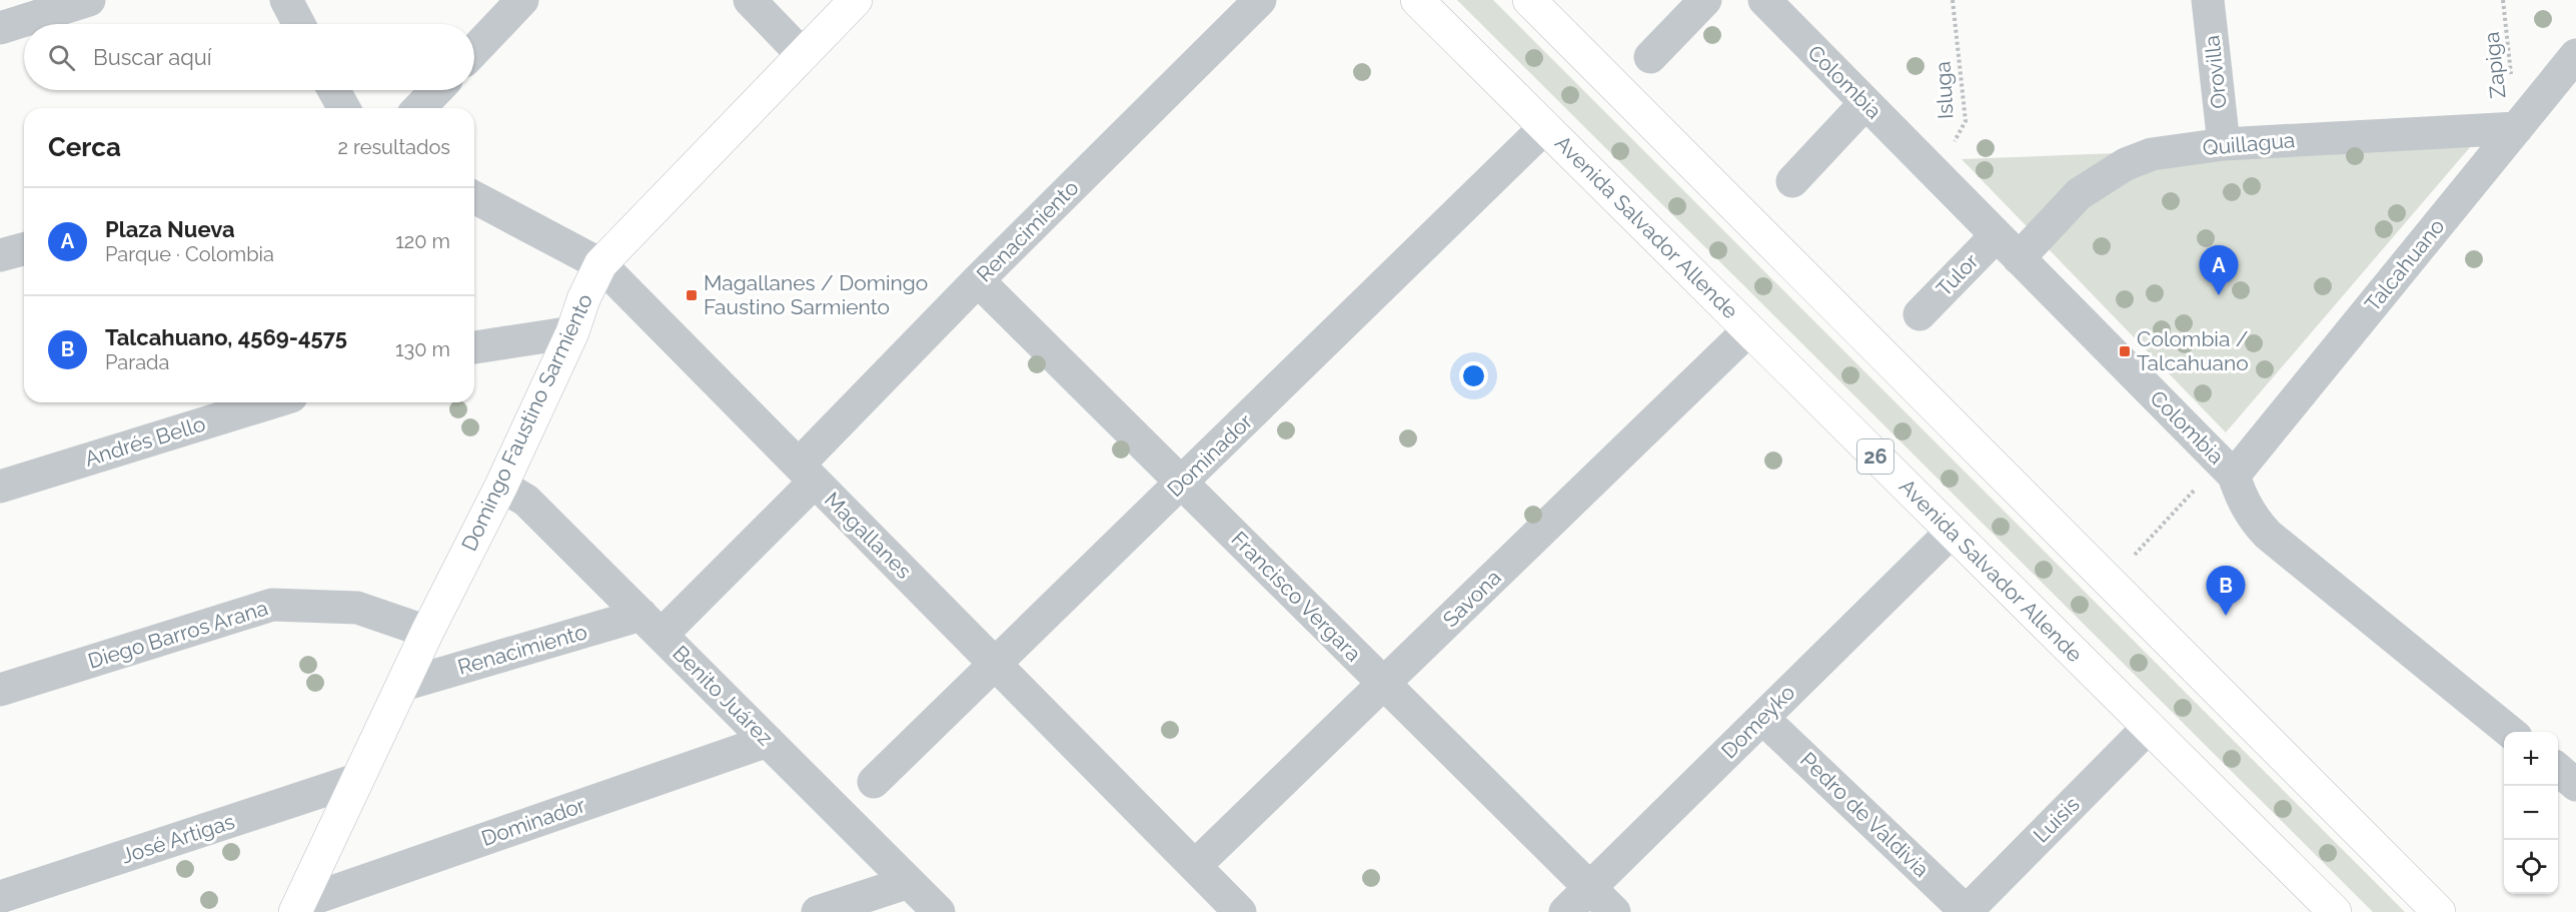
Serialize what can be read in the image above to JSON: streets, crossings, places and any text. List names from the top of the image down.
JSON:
{
  "streets": {
    "main road": ["Avenida Salvador Allende", "Domingo Faustino Sarmiento", "26"],
    "street": [
      "Orovilla",
      "Colombia",
      "Quillagua",
      "Renacimiento",
      "Talcahuano",
      "Tulor",
      "Andrés Bello",
      "Dominador",
      "Magallanes",
      "Francisco Vergara",
      "Savona",
      "Diego Barros Arana",
      "Benito Juárez",
      "Domeyko",
      "Pedro de Valdivia",
      "Luisis",
      "José Artigas"
    ],
    "path": ["Zapiga", "Isluga"]
  },
  "crossings": [
    ["Zapiga", "Quillagua"],
    ["Zapiga", "Talcahuano"],
    ["Orovilla", "Quillagua"],
    ["Colombia", "Isluga"],
    ["Colombia", "Quillagua"],
    ["Colombia", "Talcahuano"],
    ["Colombia", "Tulor"],
    ["Quillagua", "Talcahuano"],
    ["Quillagua", "Tulor"],
    ["Avenida Salvador Allende", "Dominador"],
    ["Avenida Salvador Allende", "Savona"],
    ["Avenida Salvador Allende", "Domeyko"],
    ["Avenida Salvador Allende", "Luisis"],
    ["Renacimiento", "Domingo Faustino Sarmiento"],
    ["Renacimiento", "Magallanes"],
    ["Renacimiento", "Francisco Vergara"],
    ["Renacimiento", "Benito Juárez"],
    ["Domingo Faustino Sarmiento", "Dominador"],
    ["Domingo Faustino Sarmiento", "Magallanes"],
    ["Domingo Faustino Sarmiento", "Diego Barros Arana"],
    ["Domingo Faustino Sarmiento", "Benito Juárez"],
    ["Domingo Faustino Sarmiento", "José Artigas"],
    ["Dominador", "Magallanes"],
    ["Dominador", "Francisco Vergara"],
    ["Dominador", "Benito Juárez"],
    ["Magallanes", "Savona"],
    ["Francisco Vergara", "Savona"],
    ["Francisco Vergara", "Domeyko"],
    ["Domeyko", "Pedro de Valdivia"],
    ["Pedro de Valdivia", "Luisis"]
  ],
  "places": {
    "transit": ["Magallanes / Domingo Faustino Sarmiento", "Colombia / Talcahuano"]
  },
  "page": {
    "search": "Buscar aquí",
    "heading": ["Cerca", "2 resultados"],
    "list": [
      {
        "mark": "A",
        "name": "Plaza Nueva",
        "note": "Parque · Colombia",
        "value": "120 m"
      },
      {
        "mark": "B",
        "name": "Talcahuano, 4569-4575",
        "note": "Parada",
        "value": "130 m"
      }
    ],
    "pins": ["A", "B"],
    "map_buttons": ["+", "−"]
  }
}
